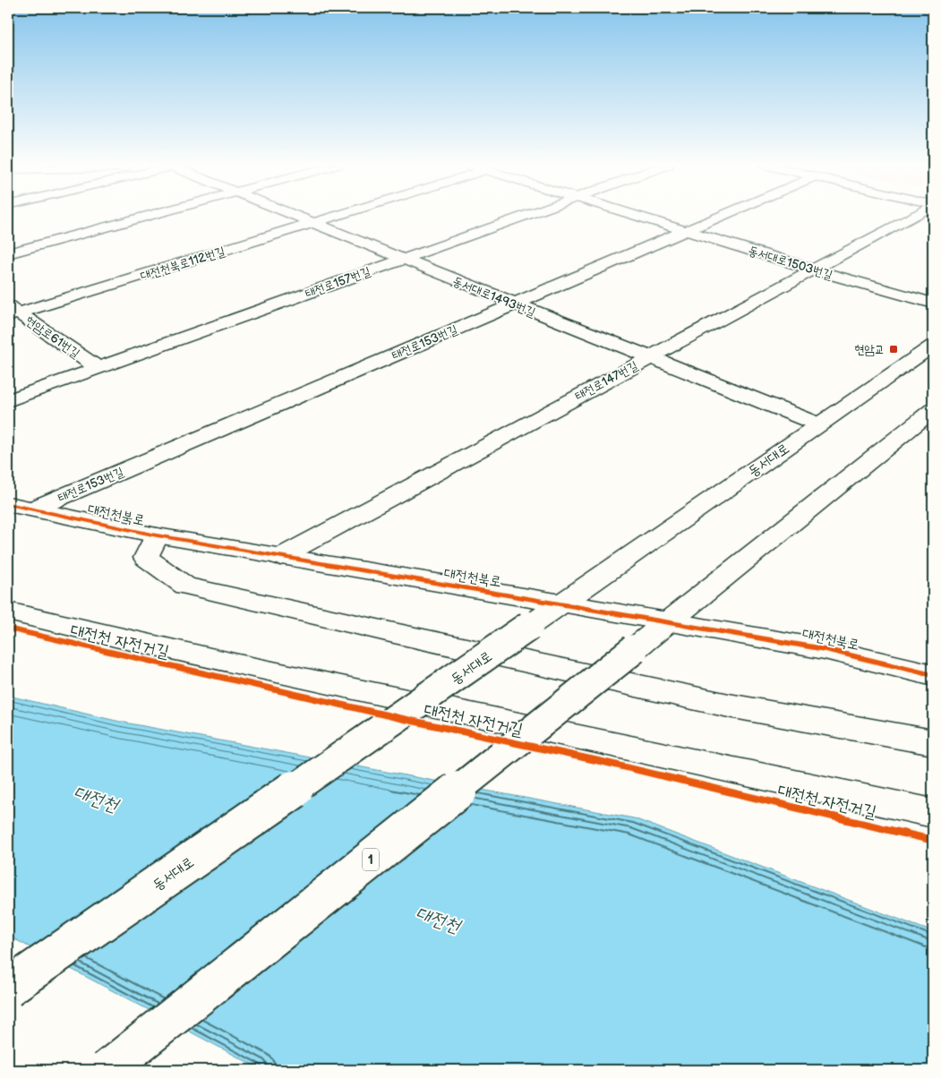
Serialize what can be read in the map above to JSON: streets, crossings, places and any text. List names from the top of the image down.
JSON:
{
  "streets": {
    "street": [
      "동서대로1503번길",
      "대전천북로112번길",
      "태전로157번길",
      "동서대로1493번길",
      "현암로61번길",
      "태전로153번길",
      "태전로147번길",
      "동서대로",
      "대전천북로",
      "1"
    ],
    "cycle path": ["대전천 자전거길"]
  },
  "crossings": [
    ["동서대로1503번길", "태전로153번길"],
    ["동서대로1503번길", "태전로147번길"],
    ["대전천북로112번길", "동서대로1493번길"],
    ["대전천북로112번길", "현암로61번길"],
    ["태전로157번길", "동서대로1493번길"],
    ["태전로157번길", "현암로61번길"],
    ["동서대로1493번길", "태전로153번길"],
    ["동서대로1493번길", "태전로147번길"],
    ["동서대로1493번길", "동서대로"],
    ["태전로153번길", "대전천북로"],
    ["태전로147번길", "대전천북로"],
    ["동서대로", "대전천북로"],
    ["대전천북로", "1"]
  ],
  "water": ["대전천"],
  "places": {
    "transit": ["현암교"]
  }
}
